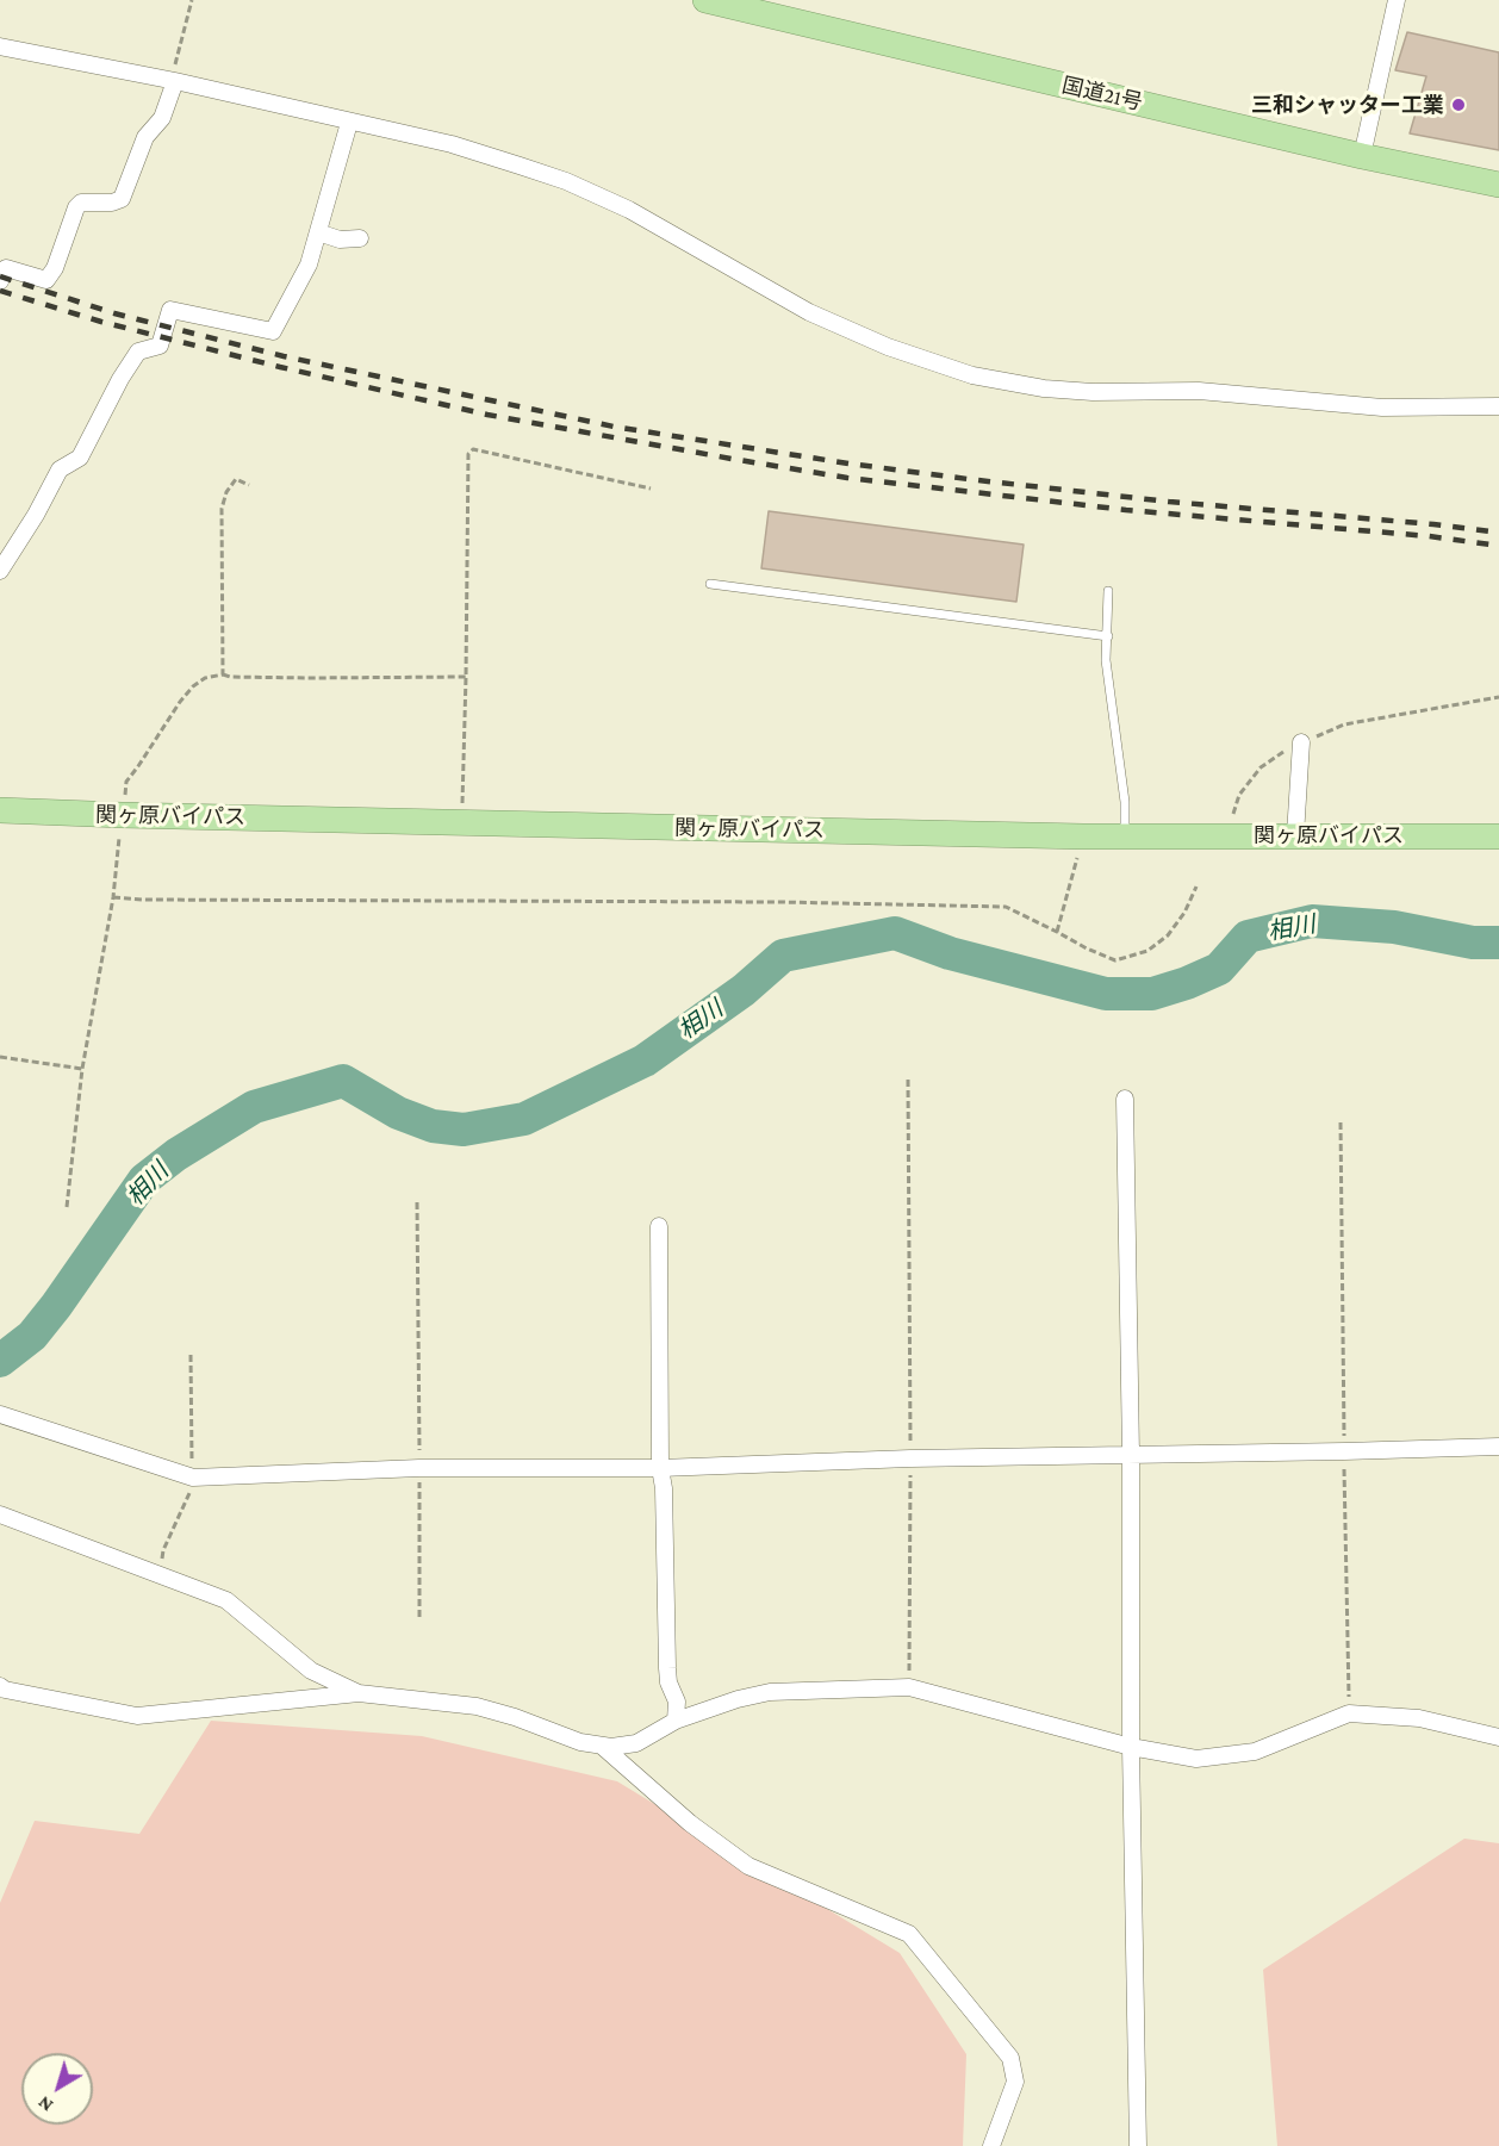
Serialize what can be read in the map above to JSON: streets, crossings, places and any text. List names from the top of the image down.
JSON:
{
  "streets": {
    "highway": ["国道21号", "関ヶ原バイパス"]
  },
  "water": ["相川"],
  "places": ["三和シャッター工業"],
  "north": "bottom left"
}
